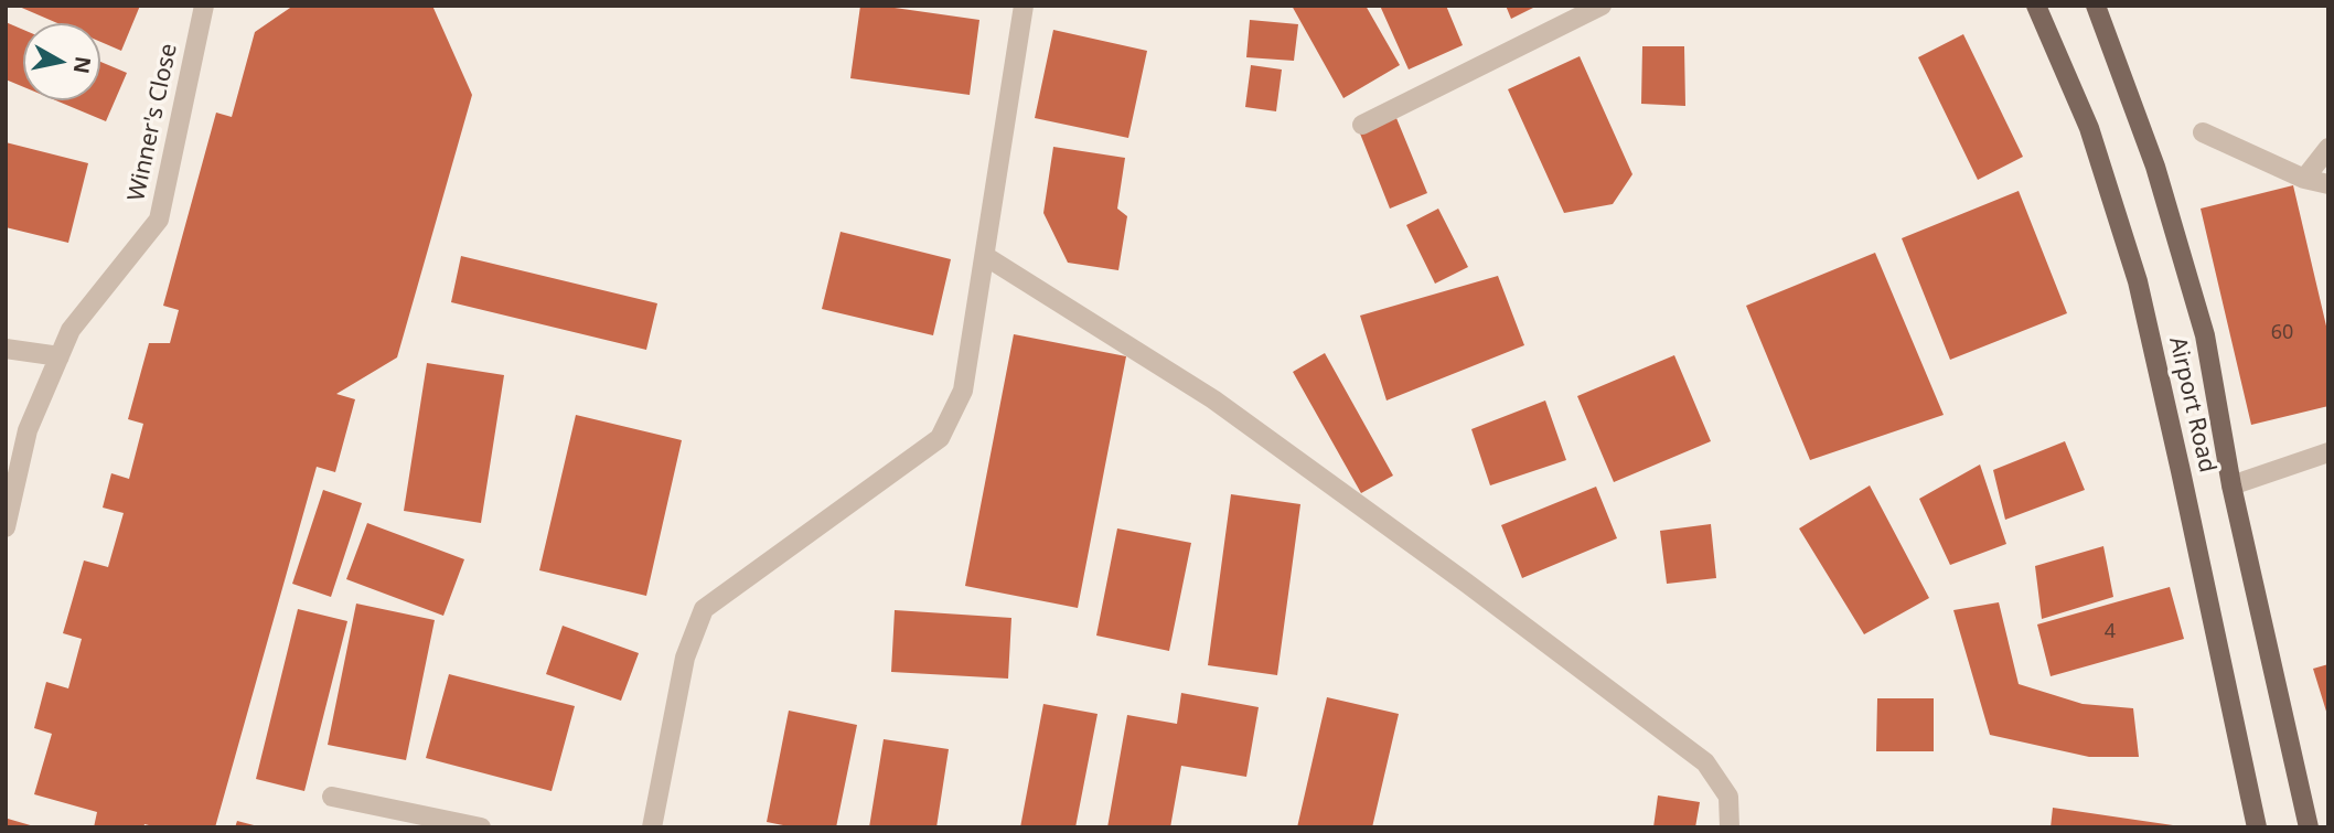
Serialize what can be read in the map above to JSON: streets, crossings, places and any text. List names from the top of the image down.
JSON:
{
  "streets": {
    "main road": ["Airport Road"],
    "street": ["Winner's Close"]
  },
  "house_numbers": ["60", "4"],
  "north": "right"
}
